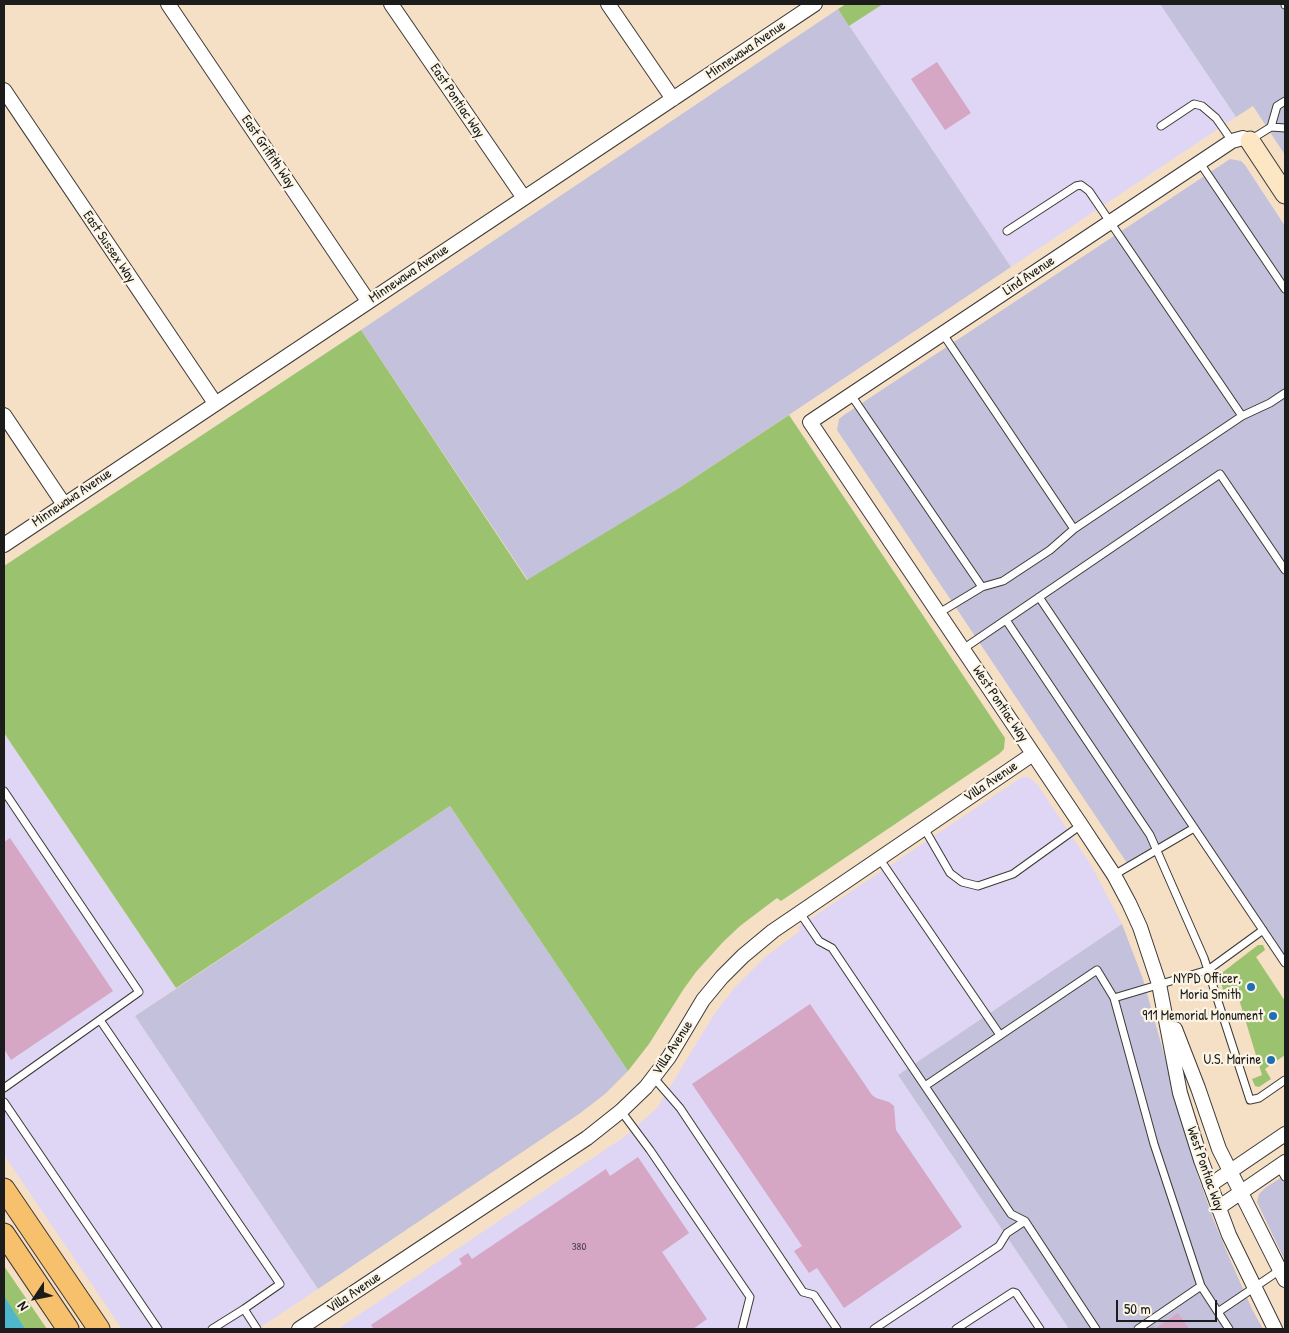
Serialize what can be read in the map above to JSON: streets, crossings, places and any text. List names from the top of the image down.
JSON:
{
  "streets": {
    "street": [
      "Minnewawa Avenue",
      "East Pontiac Way",
      "East Griffith Way",
      "East Sussex Way",
      "Lind Avenue",
      "West Pontiac Way",
      "Villa Avenue"
    ]
  },
  "crossings": [
    ["Minnewawa Avenue", "East Pontiac Way"],
    ["Minnewawa Avenue", "East Griffith Way"],
    ["Minnewawa Avenue", "East Sussex Way"],
    ["Lind Avenue", "West Pontiac Way"],
    ["West Pontiac Way", "Villa Avenue"]
  ],
  "places": ["NYPD Officer, Moria Smith", "911 Memorial Monument", "U.S. Marine"],
  "house_numbers": ["380"],
  "scale_bar": "50 m",
  "north": "bottom left"
}
